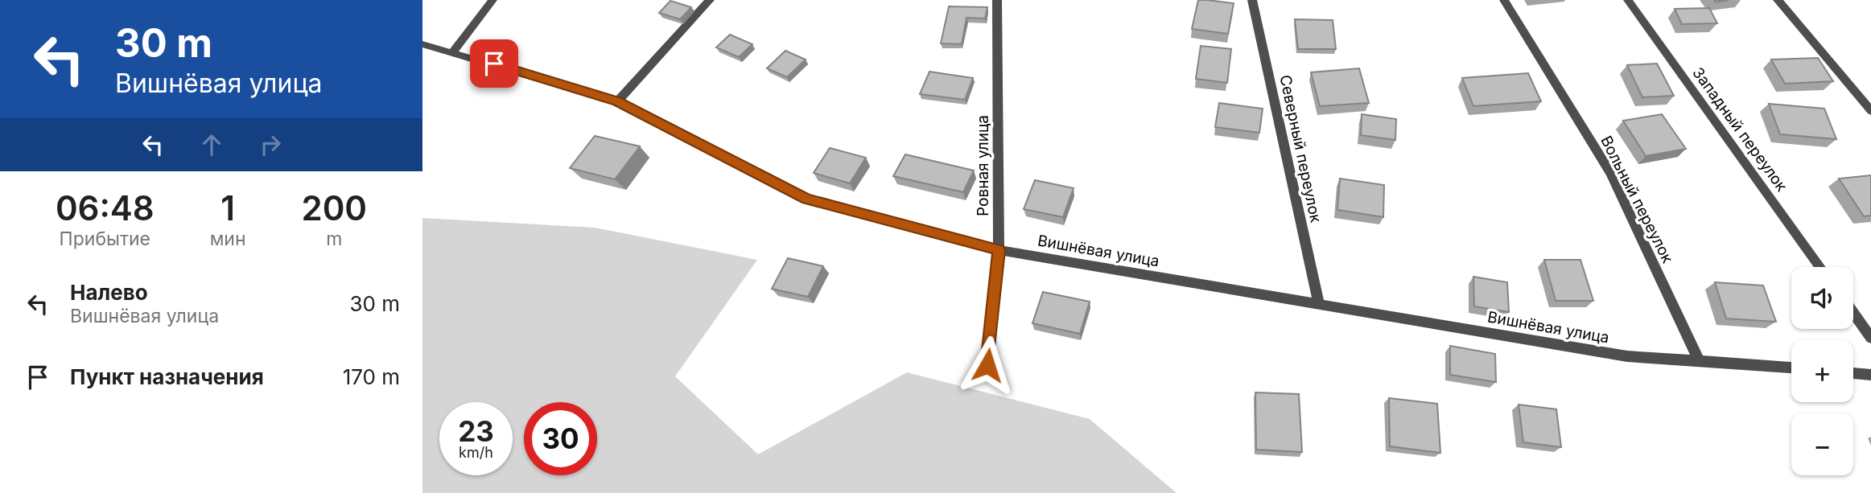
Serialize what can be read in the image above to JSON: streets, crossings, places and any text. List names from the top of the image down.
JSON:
{
  "streets": {
    "street": [
      "Западный переулок",
      "Северный переулок",
      "Ровная улица",
      "Вольный переулок",
      "Вишнёвая улица"
    ]
  },
  "crossings": [
    ["Северный переулок", "Вишнёвая улица"],
    ["Ровная улица", "Вишнёвая улица"],
    ["Вольный переулок", "Вишнёвая улица"]
  ],
  "page": {
    "turn": ["30 m", "Вишнёвая улица"],
    "eta": [
      "06:48",
      "Прибытие",
      "1",
      "мин",
      "200",
      "m"
    ],
    "list": [
      {
        "name": "Налево",
        "note": "Вишнёвая улица",
        "value": "30 m"
      },
      {
        "name": "Пункт назначения",
        "value": "170 m"
      }
    ],
    "map_buttons": ["+", "−"],
    "speed": "23 km/h",
    "limit": "30"
  }
}
